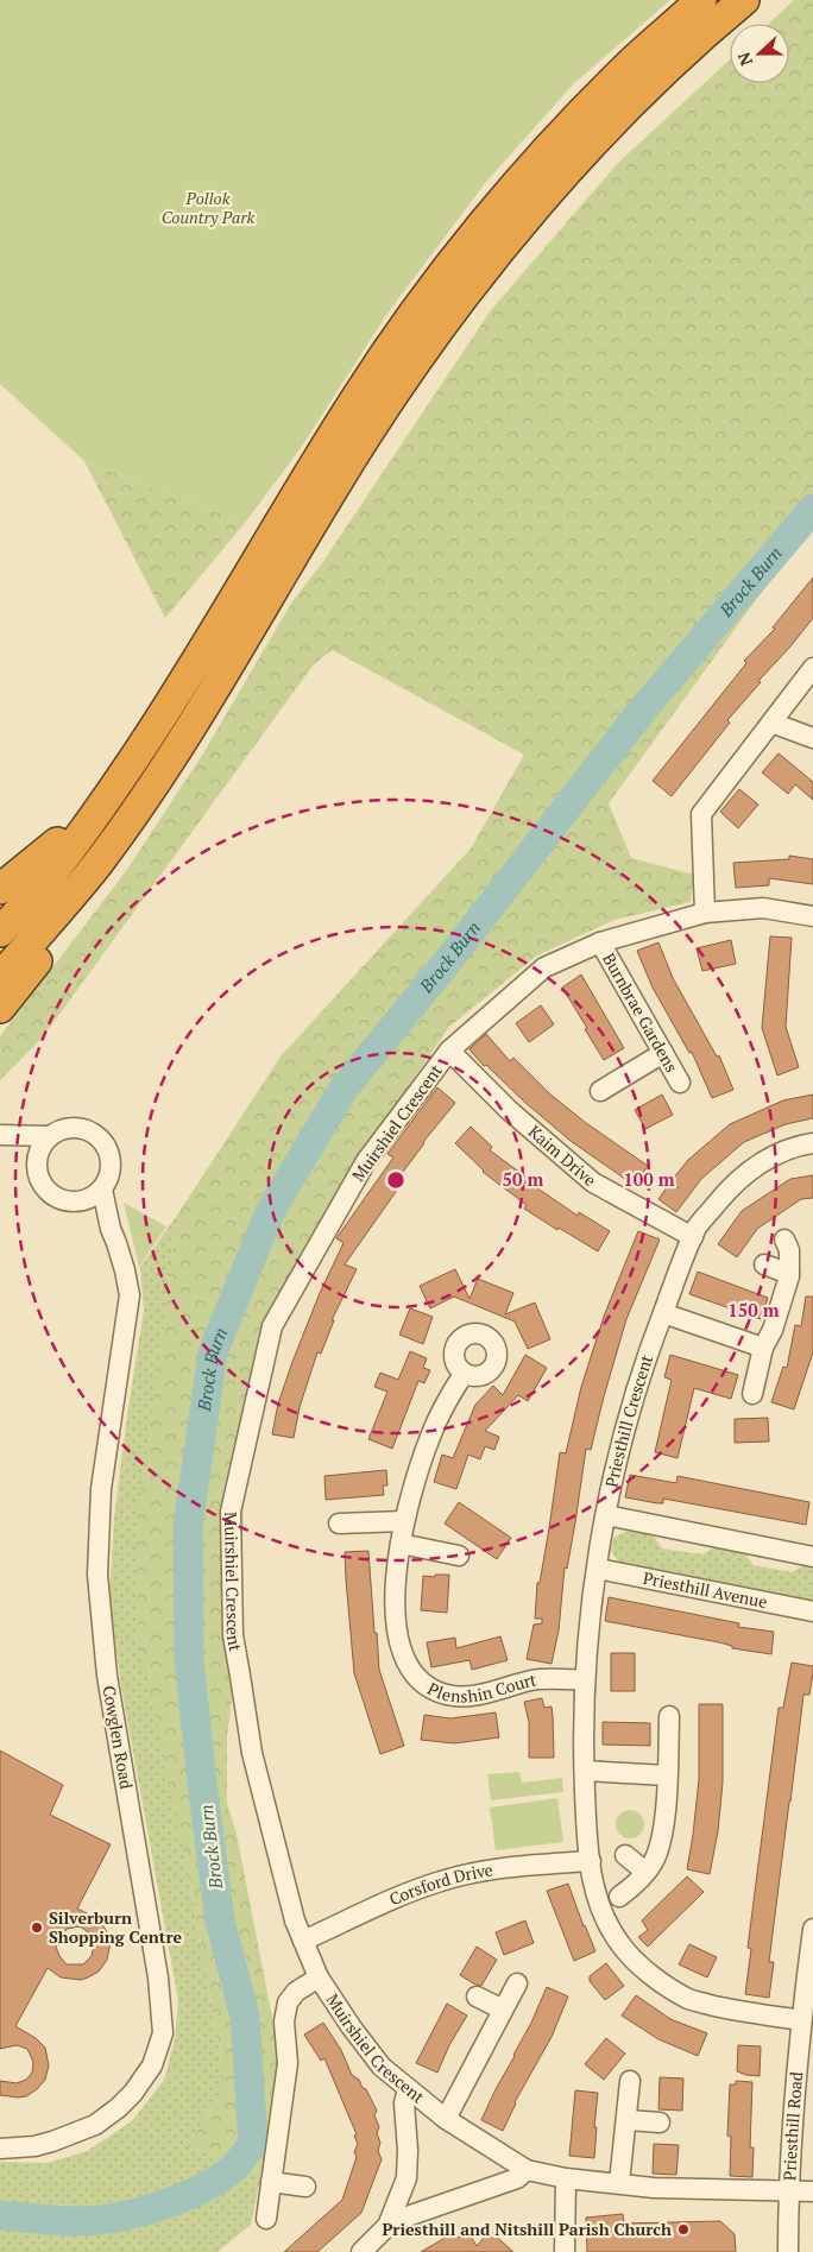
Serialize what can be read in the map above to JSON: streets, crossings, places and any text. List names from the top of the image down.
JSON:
{
  "streets": {
    "street": [
      "Burnbrae Gardens",
      "Muirshiel Crescent",
      "Kaim Drive",
      "Priesthill Crescent",
      "Priesthill Avenue",
      "Plenshin Court",
      "Cowglen Road",
      "Corsford Drive",
      "Priesthill Road"
    ]
  },
  "crossings": [
    ["Burnbrae Gardens", "Muirshiel Crescent"],
    ["Muirshiel Crescent", "Kaim Drive"],
    ["Muirshiel Crescent", "Corsford Drive"],
    ["Muirshiel Crescent", "Priesthill Road"],
    ["Kaim Drive", "Priesthill Crescent"],
    ["Priesthill Crescent", "Priesthill Avenue"],
    ["Priesthill Crescent", "Plenshin Court"],
    ["Priesthill Crescent", "Corsford Drive"],
    ["Priesthill Crescent", "Priesthill Road"]
  ],
  "water": ["Brock Burn"],
  "parks": ["Pollok Country Park"],
  "places": ["Silverburn Shopping Centre", "Priesthill and Nitshill Parish Church"],
  "north": "left",
  "rings": ["50 m", "100 m", "150 m"]
}
